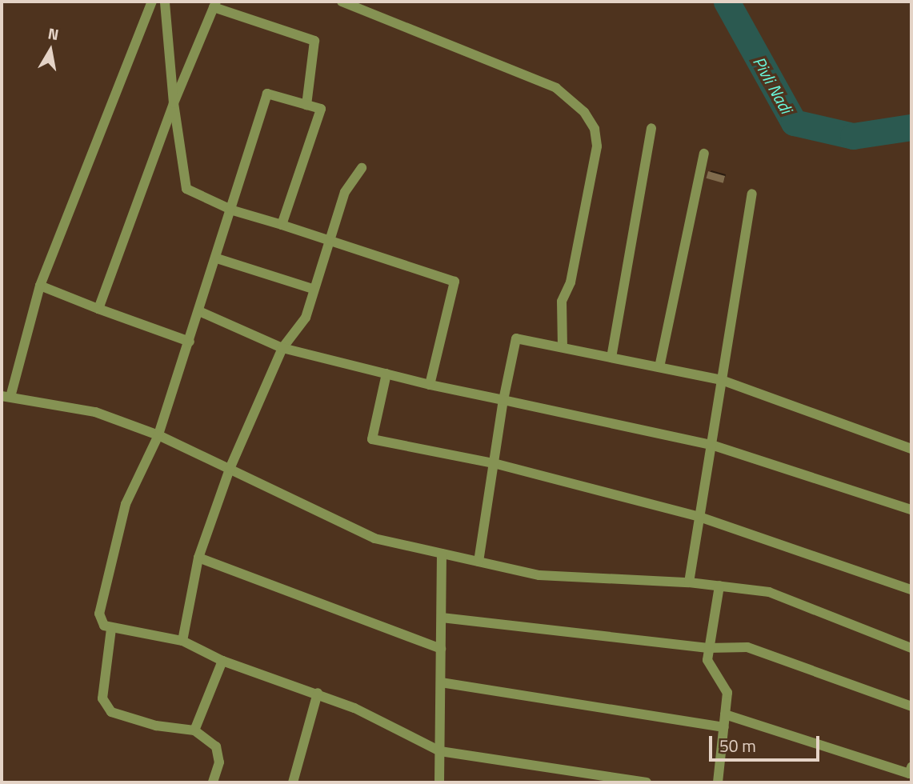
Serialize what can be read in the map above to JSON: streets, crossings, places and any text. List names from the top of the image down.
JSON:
{
  "water": ["Pivli Nadi"],
  "scale_bar": "50 m",
  "north": "top"
}
